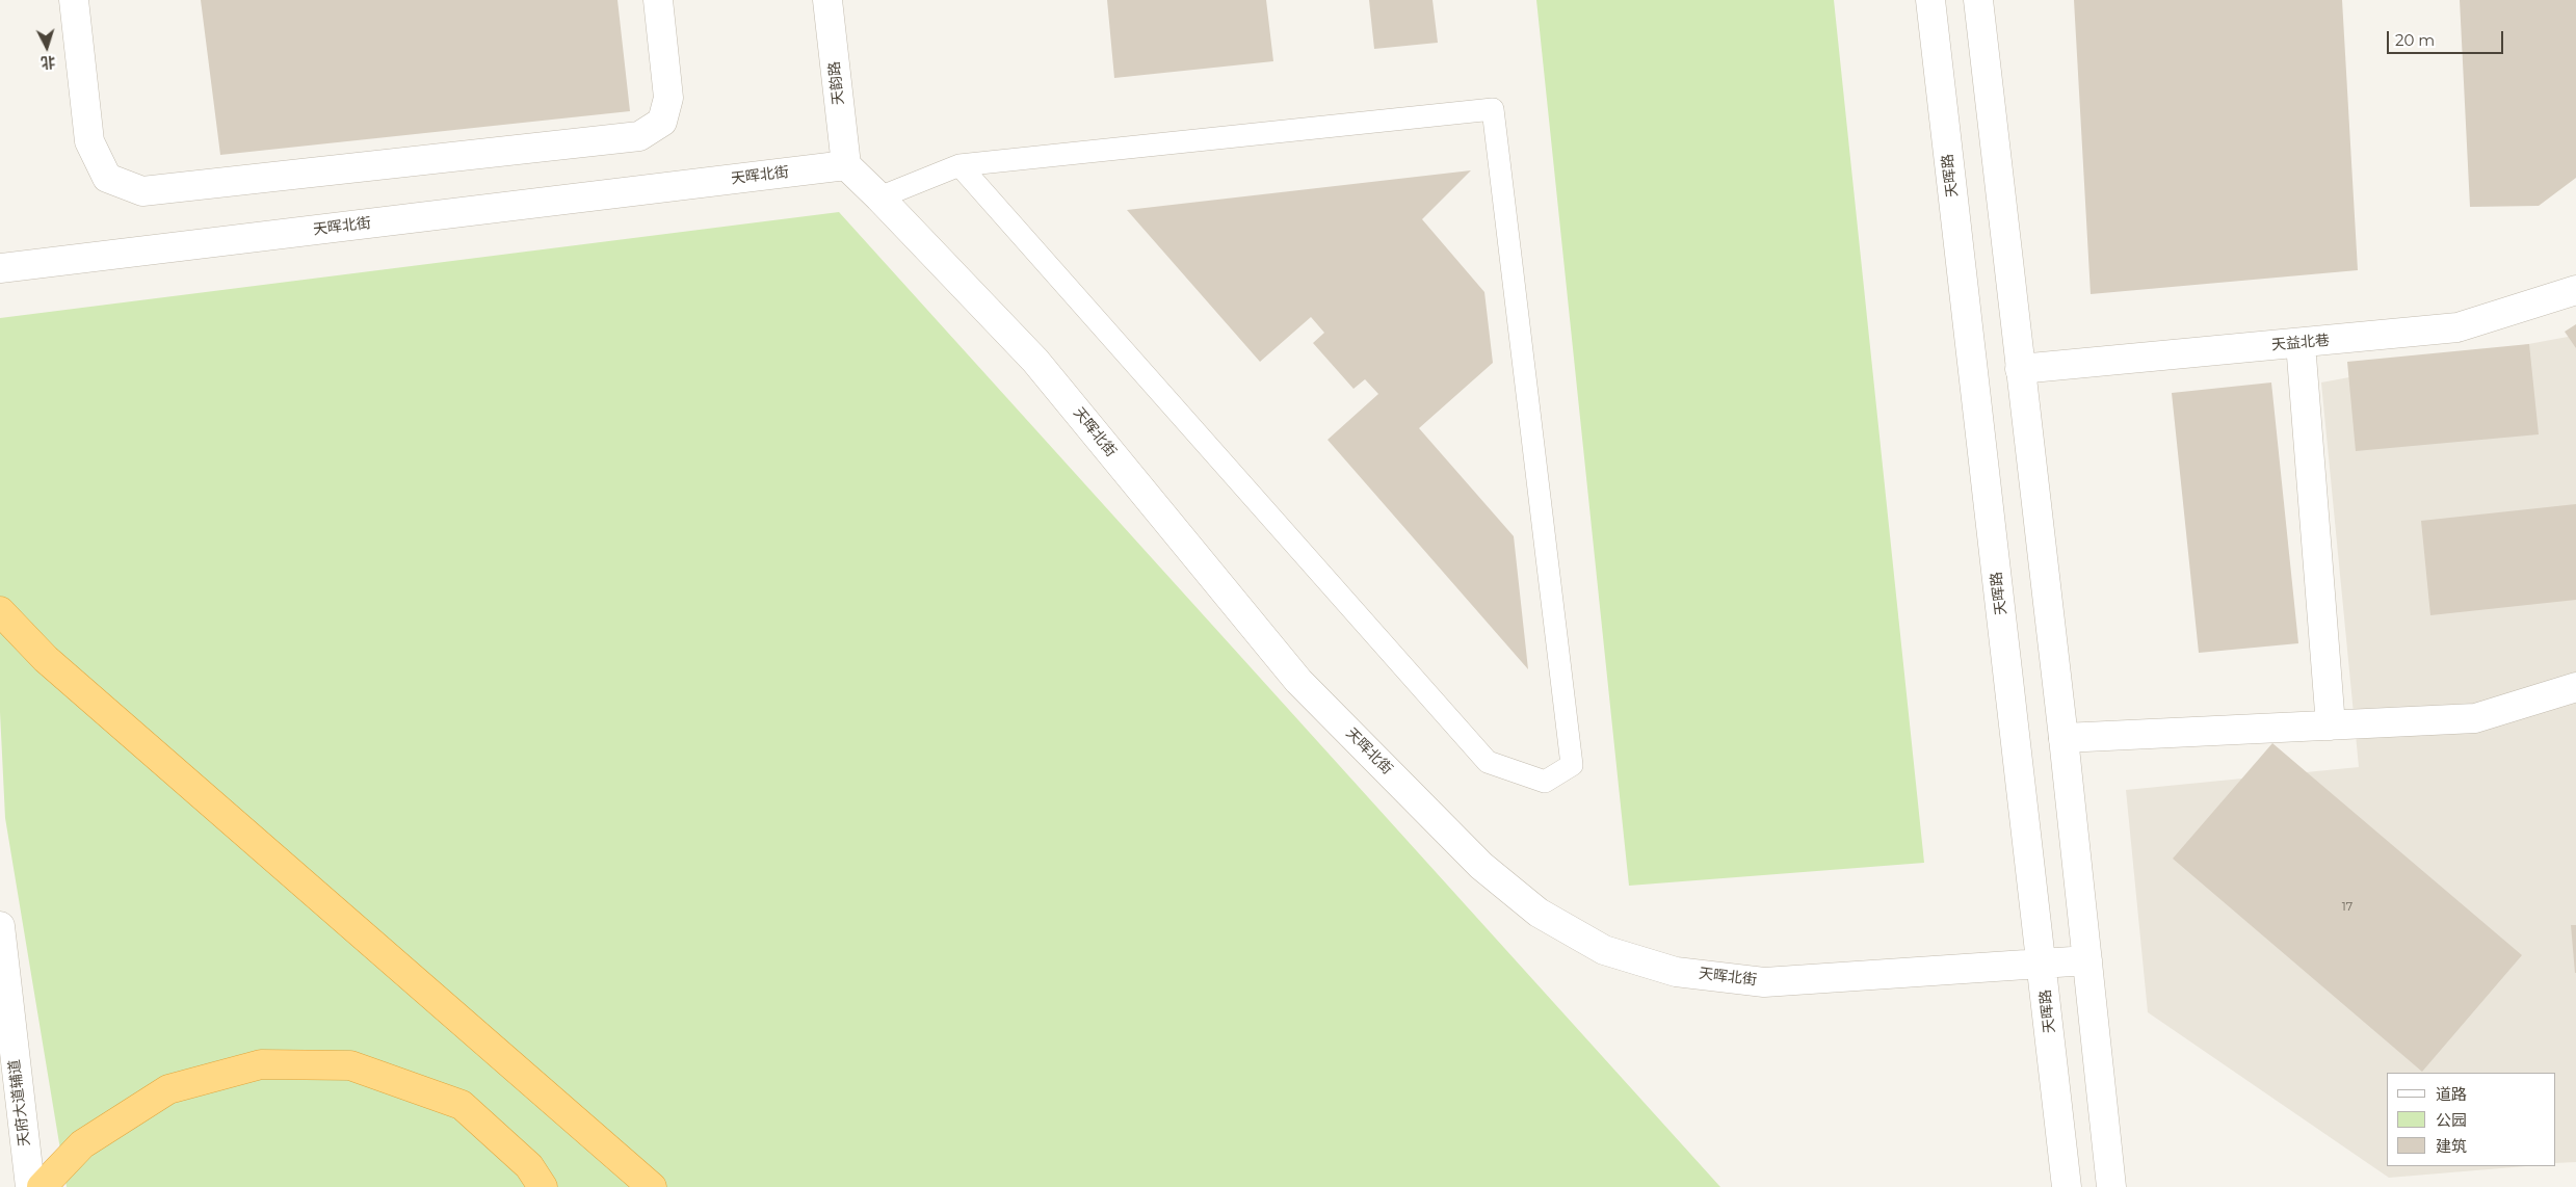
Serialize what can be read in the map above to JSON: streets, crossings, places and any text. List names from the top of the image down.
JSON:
{
  "streets": {
    "street": [
      "天韵路",
      "天晖北街",
      "天晖路",
      "天益北巷",
      "天府大道辅道"
    ]
  },
  "crossings": [
    ["天韵路", "天晖北街"],
    ["天晖北街", "天晖路"]
  ],
  "house_numbers": ["17"],
  "legend": ["道路", "公园", "建筑"],
  "scale_bar": "20 m",
  "north": "bottom"
}
